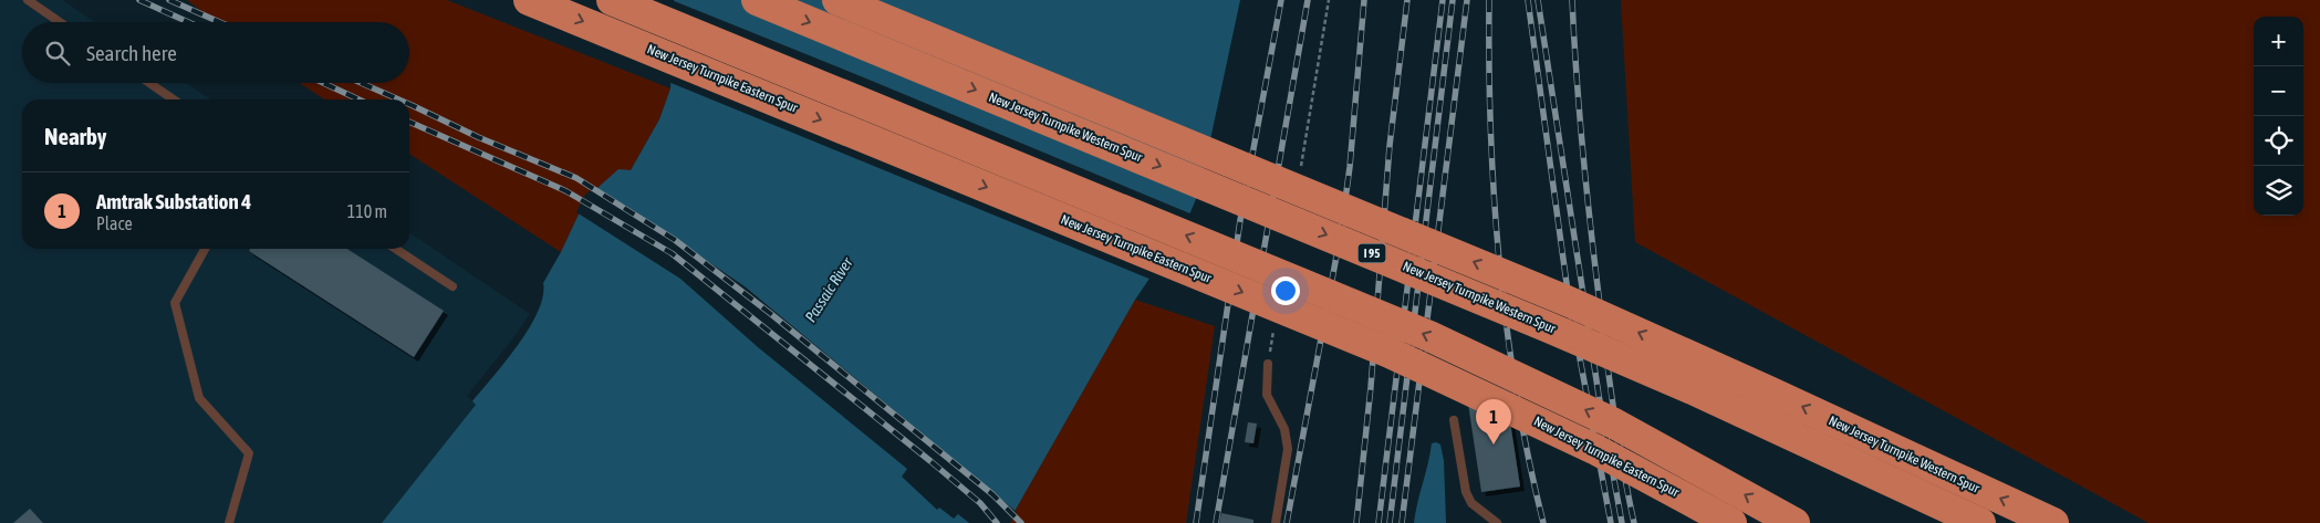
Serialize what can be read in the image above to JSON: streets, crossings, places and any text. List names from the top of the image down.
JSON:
{
  "streets": {
    "highway": ["New Jersey Turnpike Eastern Spur", "New Jersey Turnpike Western Spur", "I 95"]
  },
  "water": ["Passaic River"],
  "page": {
    "map_buttons": ["+", "−"],
    "search": "Search here",
    "heading": "Nearby",
    "list": [
      {
        "mark": "1",
        "name": "Amtrak Substation 4",
        "note": "Place",
        "value": "110 m"
      }
    ],
    "pins": "1"
  }
}
